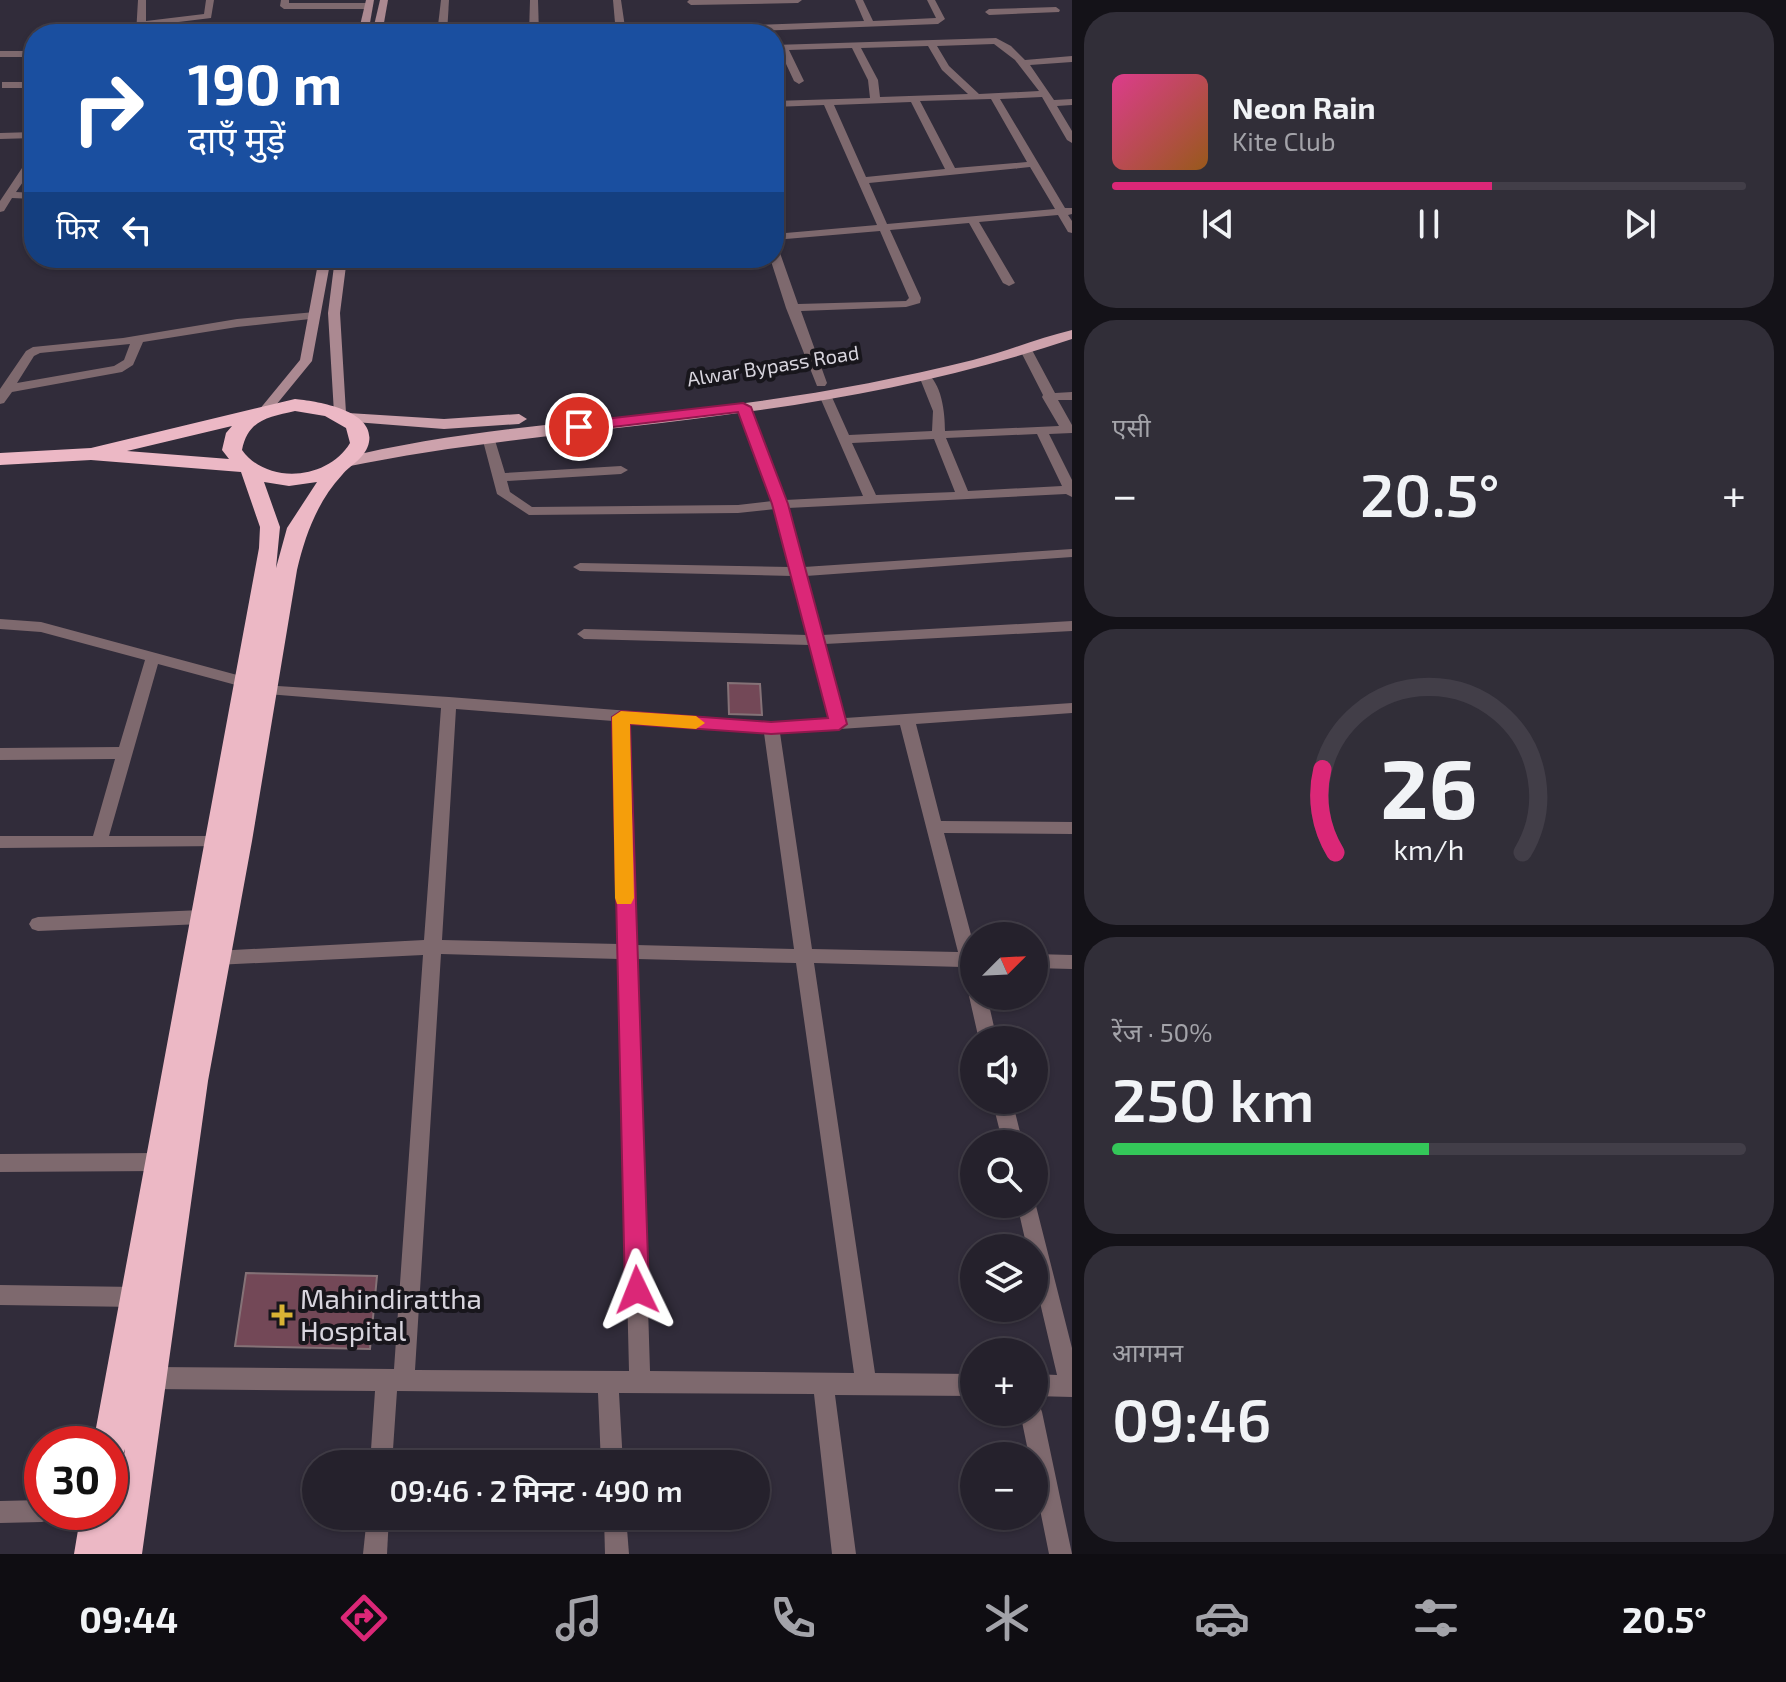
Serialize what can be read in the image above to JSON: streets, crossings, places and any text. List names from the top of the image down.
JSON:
{
  "streets": {
    "main road": ["Alwar Bypass Road"]
  },
  "places": {
    "health": ["Mahindirattha Hospital"]
  },
  "north": "top right",
  "page": {
    "turn": ["190 m", "दाएँ मुड़ें"],
    "song": ["Neon Rain", "Kite Club"],
    "then": "फिर",
    "tile": [
      "एसी",
      ["रेंज · 50%", "250 km"],
      ["आगमन", "09:46"]
    ],
    "heat": ["−", "20.5°", "+"],
    "map_buttons": ["+", "−"],
    "limit": "30",
    "trip": "09:46 · 2 मिनट · 490 m",
    "tabs": ["09:44", "20.5°"],
    "gauge": ["26", "km/h"]
  }
}
